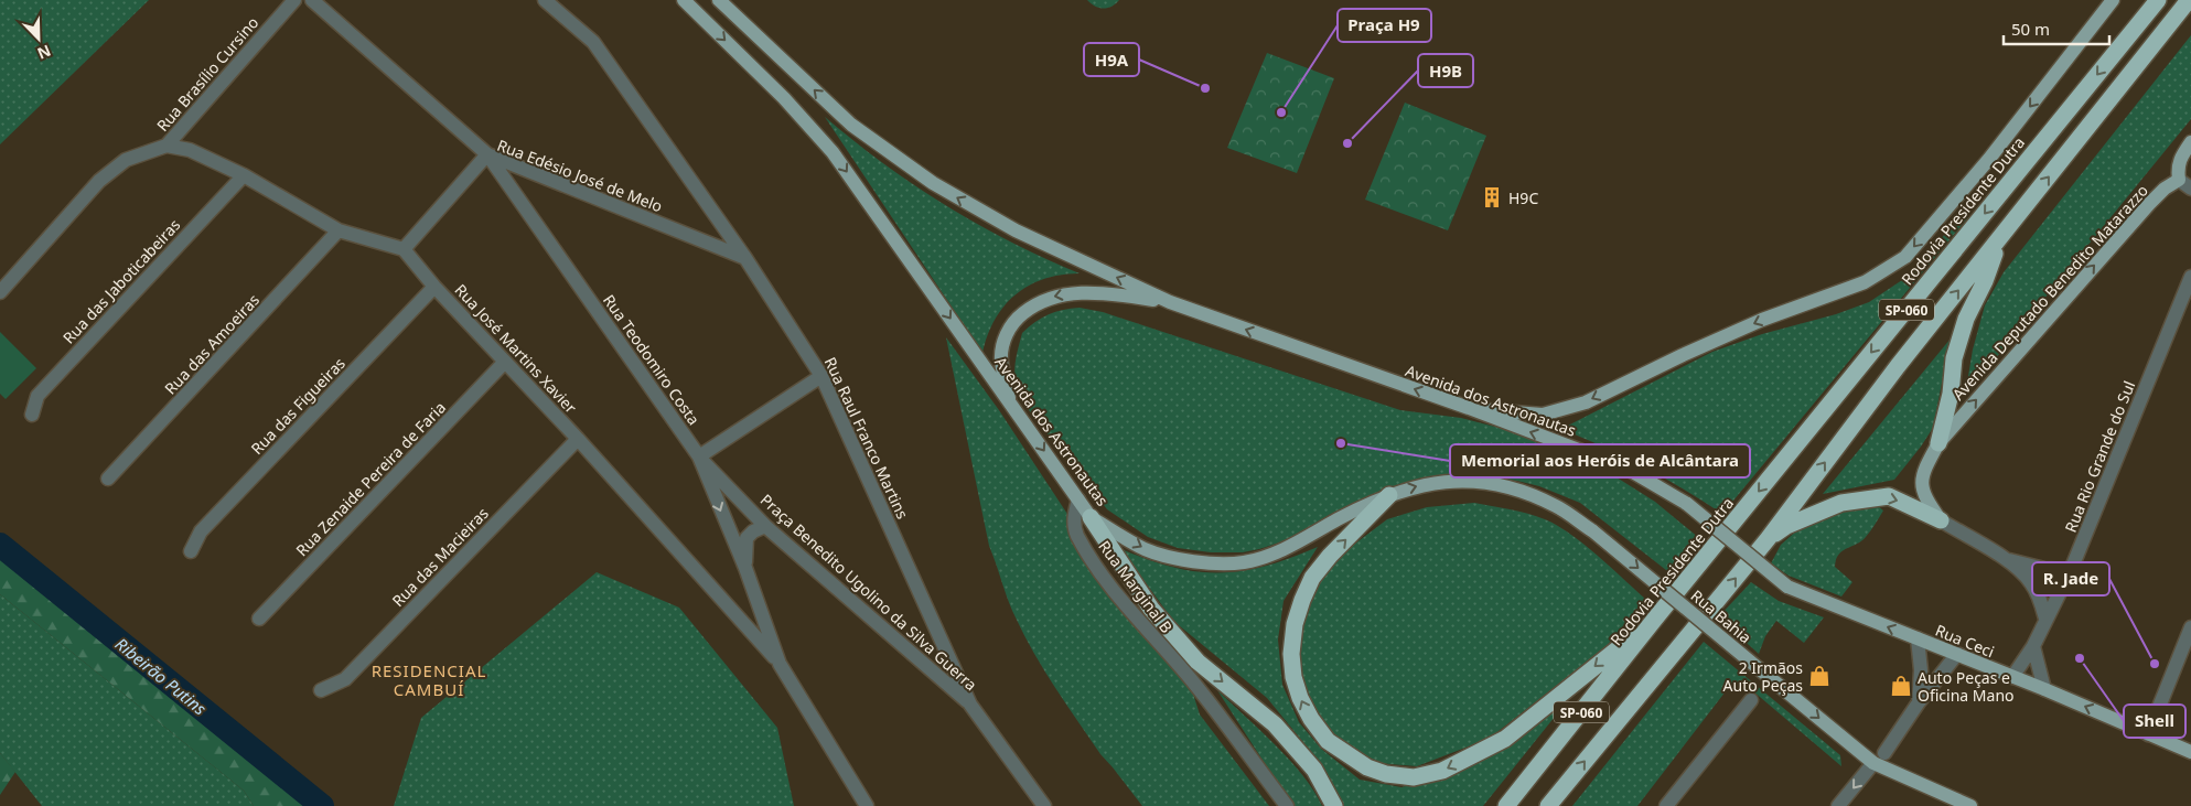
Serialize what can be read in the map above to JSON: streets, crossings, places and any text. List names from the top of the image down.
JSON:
{
  "streets": {
    "highway": ["Rodovia Presidente Dutra", "SP-060"],
    "main road": [
      "Avenida Deputado Benedito Matarazzo",
      "Avenida dos Astronautas",
      "Rua Bahia",
      "Rua Ceci"
    ],
    "street": [
      "Rua Brasílio Cursino",
      "Rua Edésio José de Melo",
      "Rua das Jaboticabeiras",
      "Rua das Amoeiras",
      "Rua José Martins Xavier",
      "Rua Teodomiro Costa",
      "Rua das Figueiras",
      "Rua Raul Franco Martins",
      "Rua Rio Grande do Sul",
      "Rua Zenaide Pereira de Faria",
      "Rua das Macieiras",
      "Rua Marginal B",
      "Praça Benedito Ugolino da Silva Guerra"
    ]
  },
  "crossings": [
    ["Rua Edésio José de Melo", "Rua José Martins Xavier"],
    ["Rua Edésio José de Melo", "Rua Teodomiro Costa"],
    ["Rua Edésio José de Melo", "Rua Raul Franco Martins"],
    ["Rua José Martins Xavier", "Rua Teodomiro Costa"],
    ["Rua José Martins Xavier", "Rua das Figueiras"],
    ["Rua José Martins Xavier", "Rua Zenaide Pereira de Faria"],
    ["Rua José Martins Xavier", "Rua das Macieiras"],
    ["Rua Teodomiro Costa", "Praça Benedito Ugolino da Silva Guerra"],
    ["Avenida dos Astronautas", "Rua Marginal B"],
    ["Avenida dos Astronautas", "Rua Bahia"],
    ["Avenida dos Astronautas", "Rua Ceci"],
    ["Rua Raul Franco Martins", "Praça Benedito Ugolino da Silva Guerra"],
    ["Rua Rio Grande do Sul", "Rua Ceci"]
  ],
  "one_way": ["Avenida Deputado Benedito Matarazzo", "Rua Bahia", "Rua Ceci"],
  "districts": ["RESIDENCIAL CAMBUÍ"],
  "water": ["Ribeirão Putins"],
  "places": {
    "other": [
      "H9A",
      "Praça H9",
      "H9B",
      "Memorial aos Heróis de Alcântara",
      "Shell",
      "R. Jade"
    ],
    "building": ["H9C"],
    "shop": ["2 Irmãos Auto Peças", "Auto Peças e Oficina Mano"]
  },
  "scale_bar": "50 m",
  "north": "bottom right"
}
